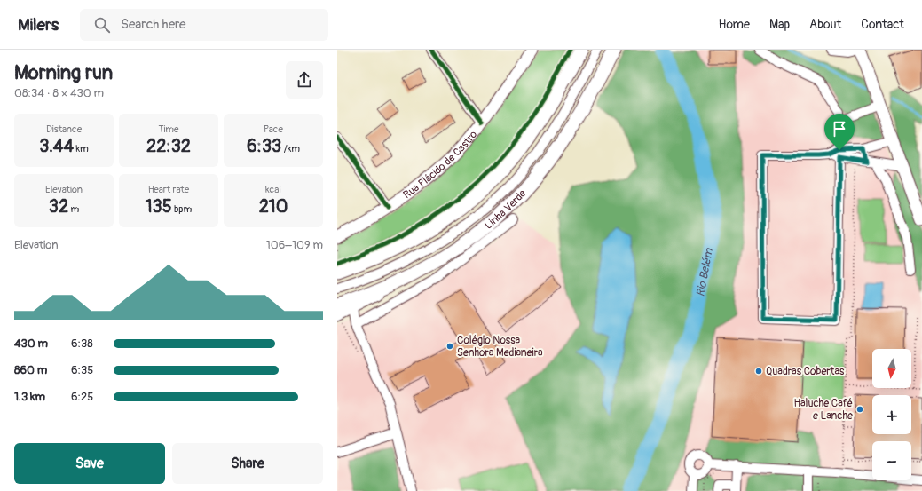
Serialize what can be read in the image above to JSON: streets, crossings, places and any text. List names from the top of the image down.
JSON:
{
  "streets": {
    "highway": ["Linha Verde"],
    "main road": ["Rua Plácido de Castro"]
  },
  "water": ["Rio Belém"],
  "places": ["Colégio Nossa Senhora Medianeira", "Quadras Cobertas", "Haluche Café e Lanche"],
  "north": "bottom",
  "page": {
    "header": "Milers",
    "search": "Search here",
    "nav": [
      "Home",
      "Map",
      "About",
      "Contact"
    ],
    "heading": ["Morning run", "08:34 · 8 × 430 m"],
    "stats": [
      ["Distance", "3.44 km"],
      ["Time", "22:32"],
      ["Pace", "6:33 /km"],
      ["Elevation", "32 m"],
      ["Heart rate", "135 bpm"],
      ["kcal", "210"]
    ],
    "chart": ["Elevation", "106–109 m"],
    "list": [
      {
        "name": "430 m",
        "note": "6:38"
      },
      {
        "name": "860 m",
        "note": "6:35"
      },
      {
        "name": "1.3 km",
        "note": "6:25"
      }
    ],
    "map_buttons": ["+", "−"],
    "buttons": ["Save", "Share"]
  }
}
